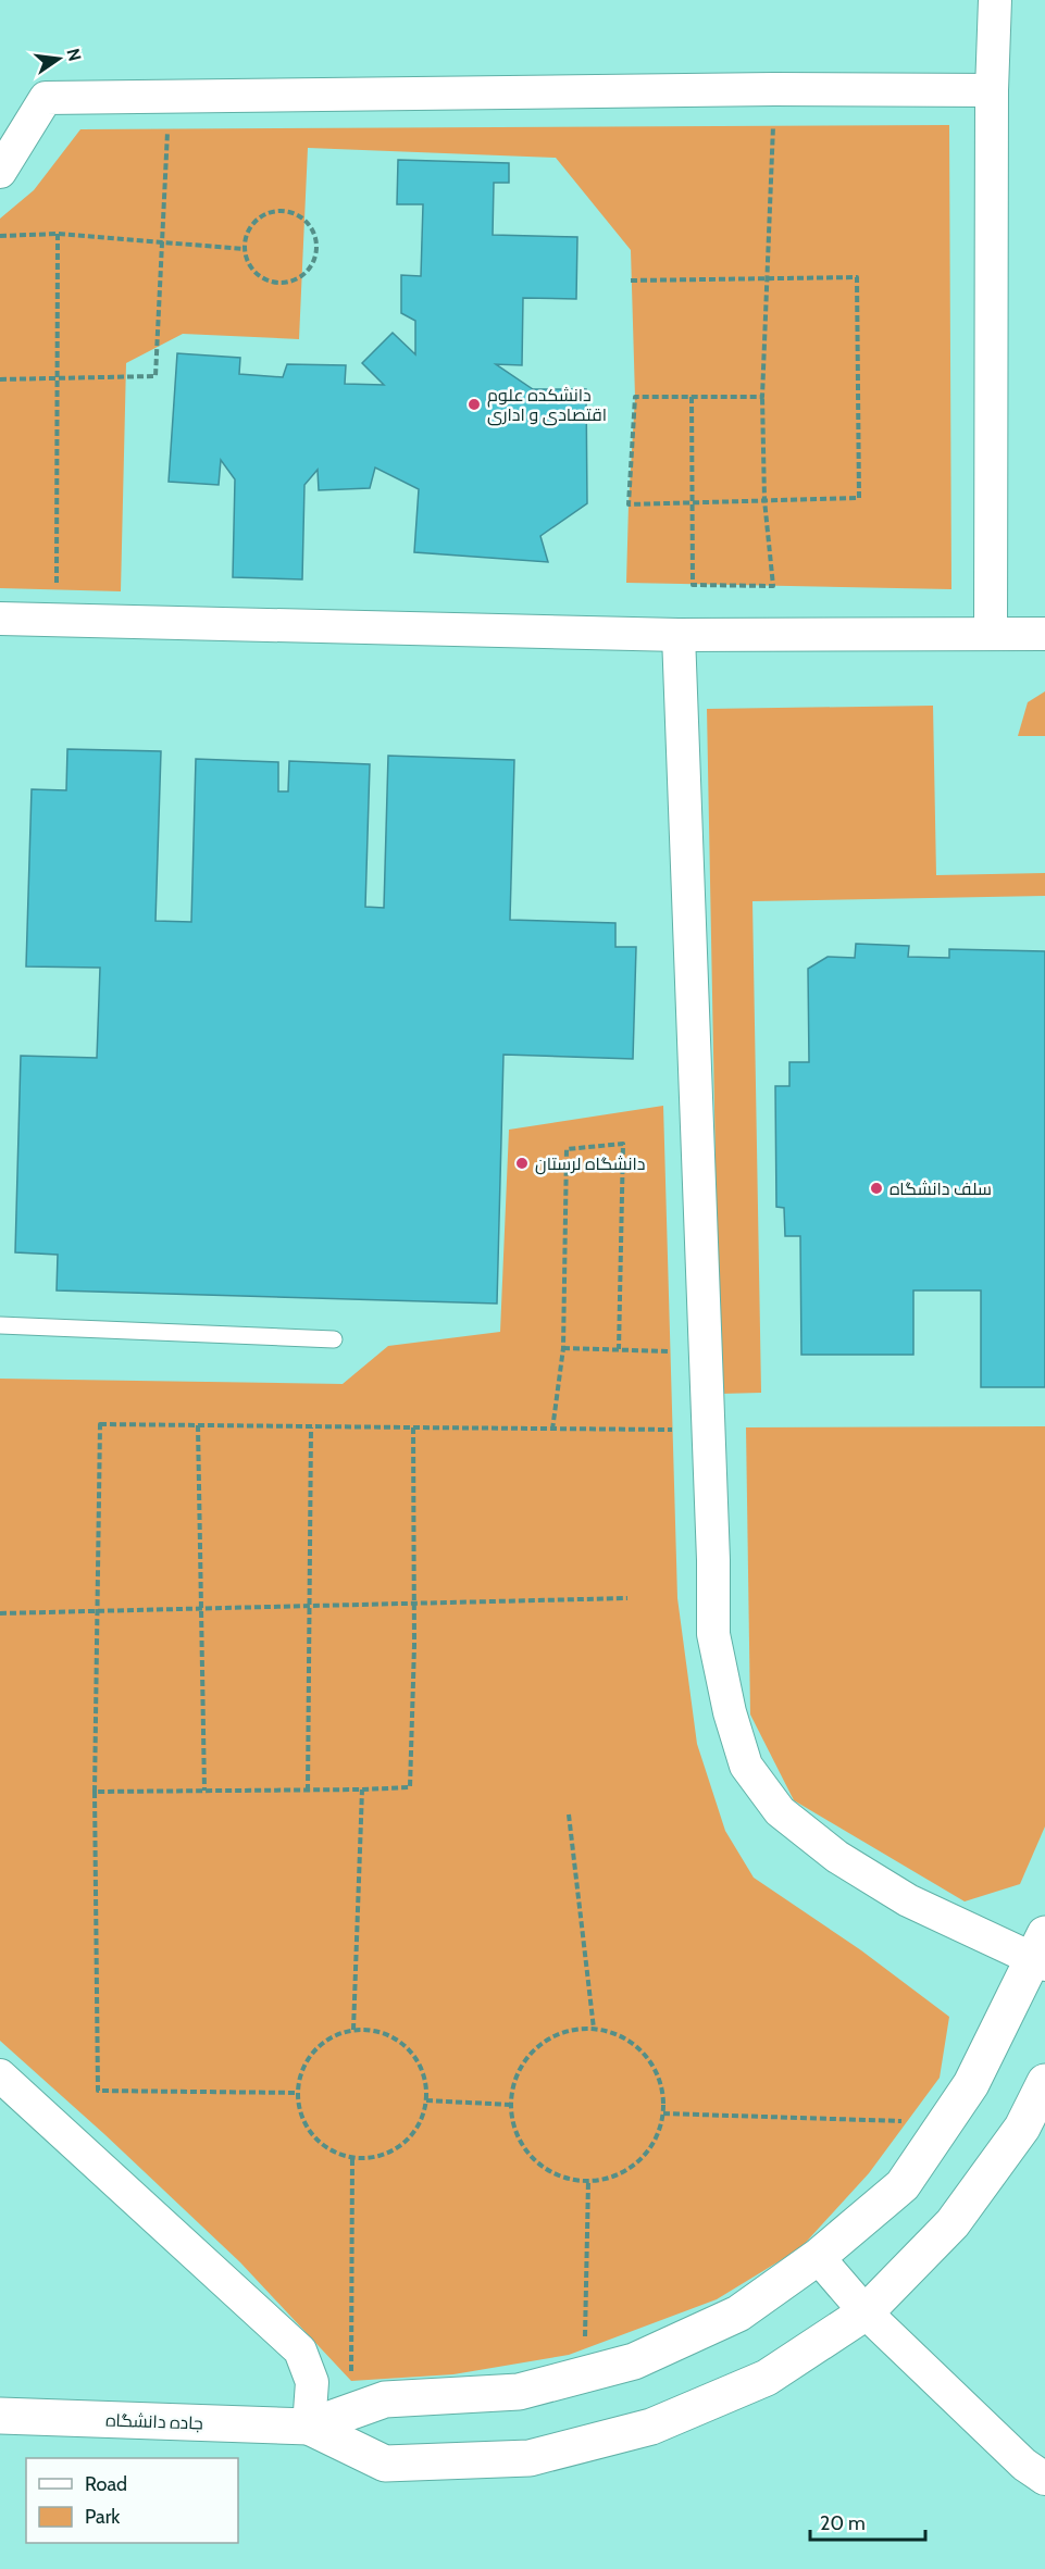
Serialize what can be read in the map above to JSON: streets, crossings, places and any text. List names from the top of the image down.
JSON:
{
  "streets": {
    "street": ["جاده دانشگاه"]
  },
  "places": ["دانشکده علوم اقتصادی و اداری", "دانشگاه لرستان", "سلف دانشگاه"],
  "legend": ["Road", "Park"],
  "scale_bar": "20 m",
  "north": "right"
}
